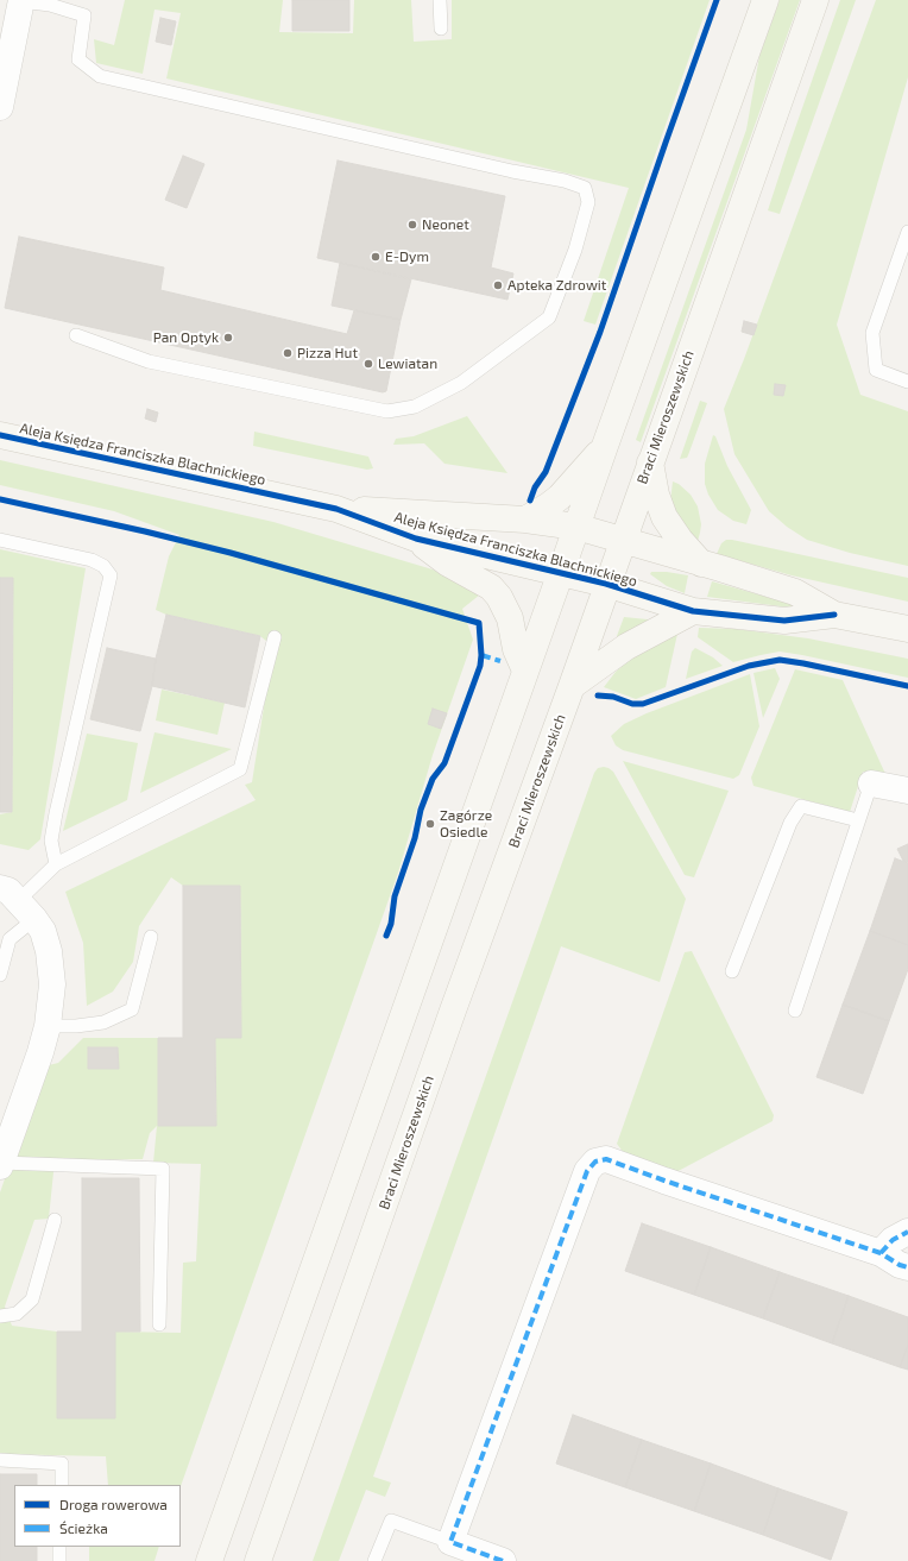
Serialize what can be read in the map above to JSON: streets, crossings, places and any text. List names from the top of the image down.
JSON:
{
  "streets": {
    "main road": ["Braci Mieroszewskich", "Aleja Księdza Franciszka Blachnickiego"]
  },
  "crossings": [
    ["Braci Mieroszewskich", "Aleja Księdza Franciszka Blachnickiego"]
  ],
  "places": [
    "Neonet",
    "E-Dym",
    "Apteka Zdrowit",
    "Pan Optyk",
    "Pizza Hut",
    "Lewiatan",
    "Zagórze Osiedle"
  ],
  "legend": ["Droga rowerowa", "Ścieżka"]
}
